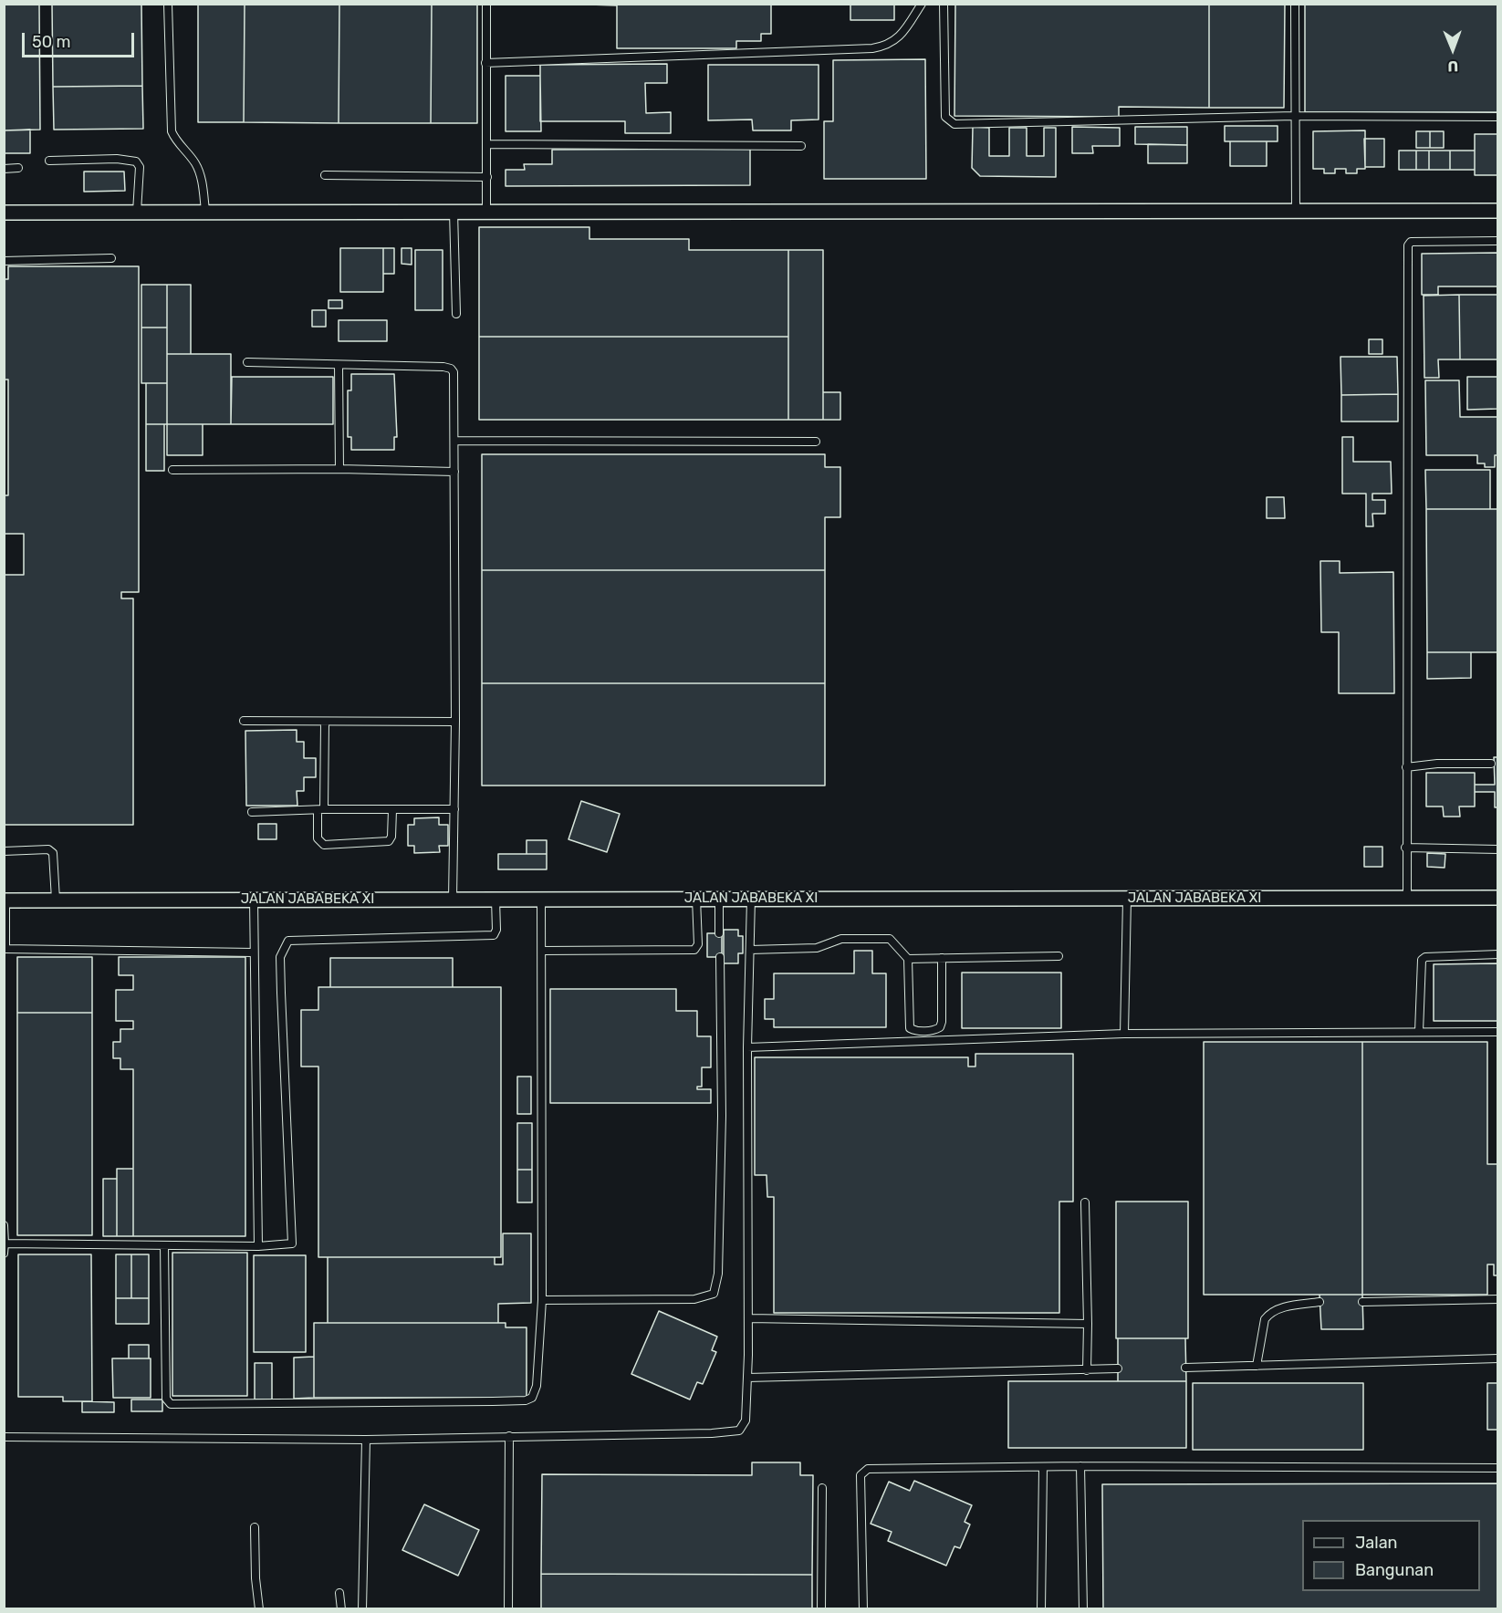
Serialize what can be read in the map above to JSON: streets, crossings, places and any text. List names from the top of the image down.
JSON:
{
  "streets": {
    "street": ["JALAN JABABEKA XI"]
  },
  "legend": ["Jalan", "Bangunan"],
  "scale_bar": "50 m",
  "north": "bottom"
}
